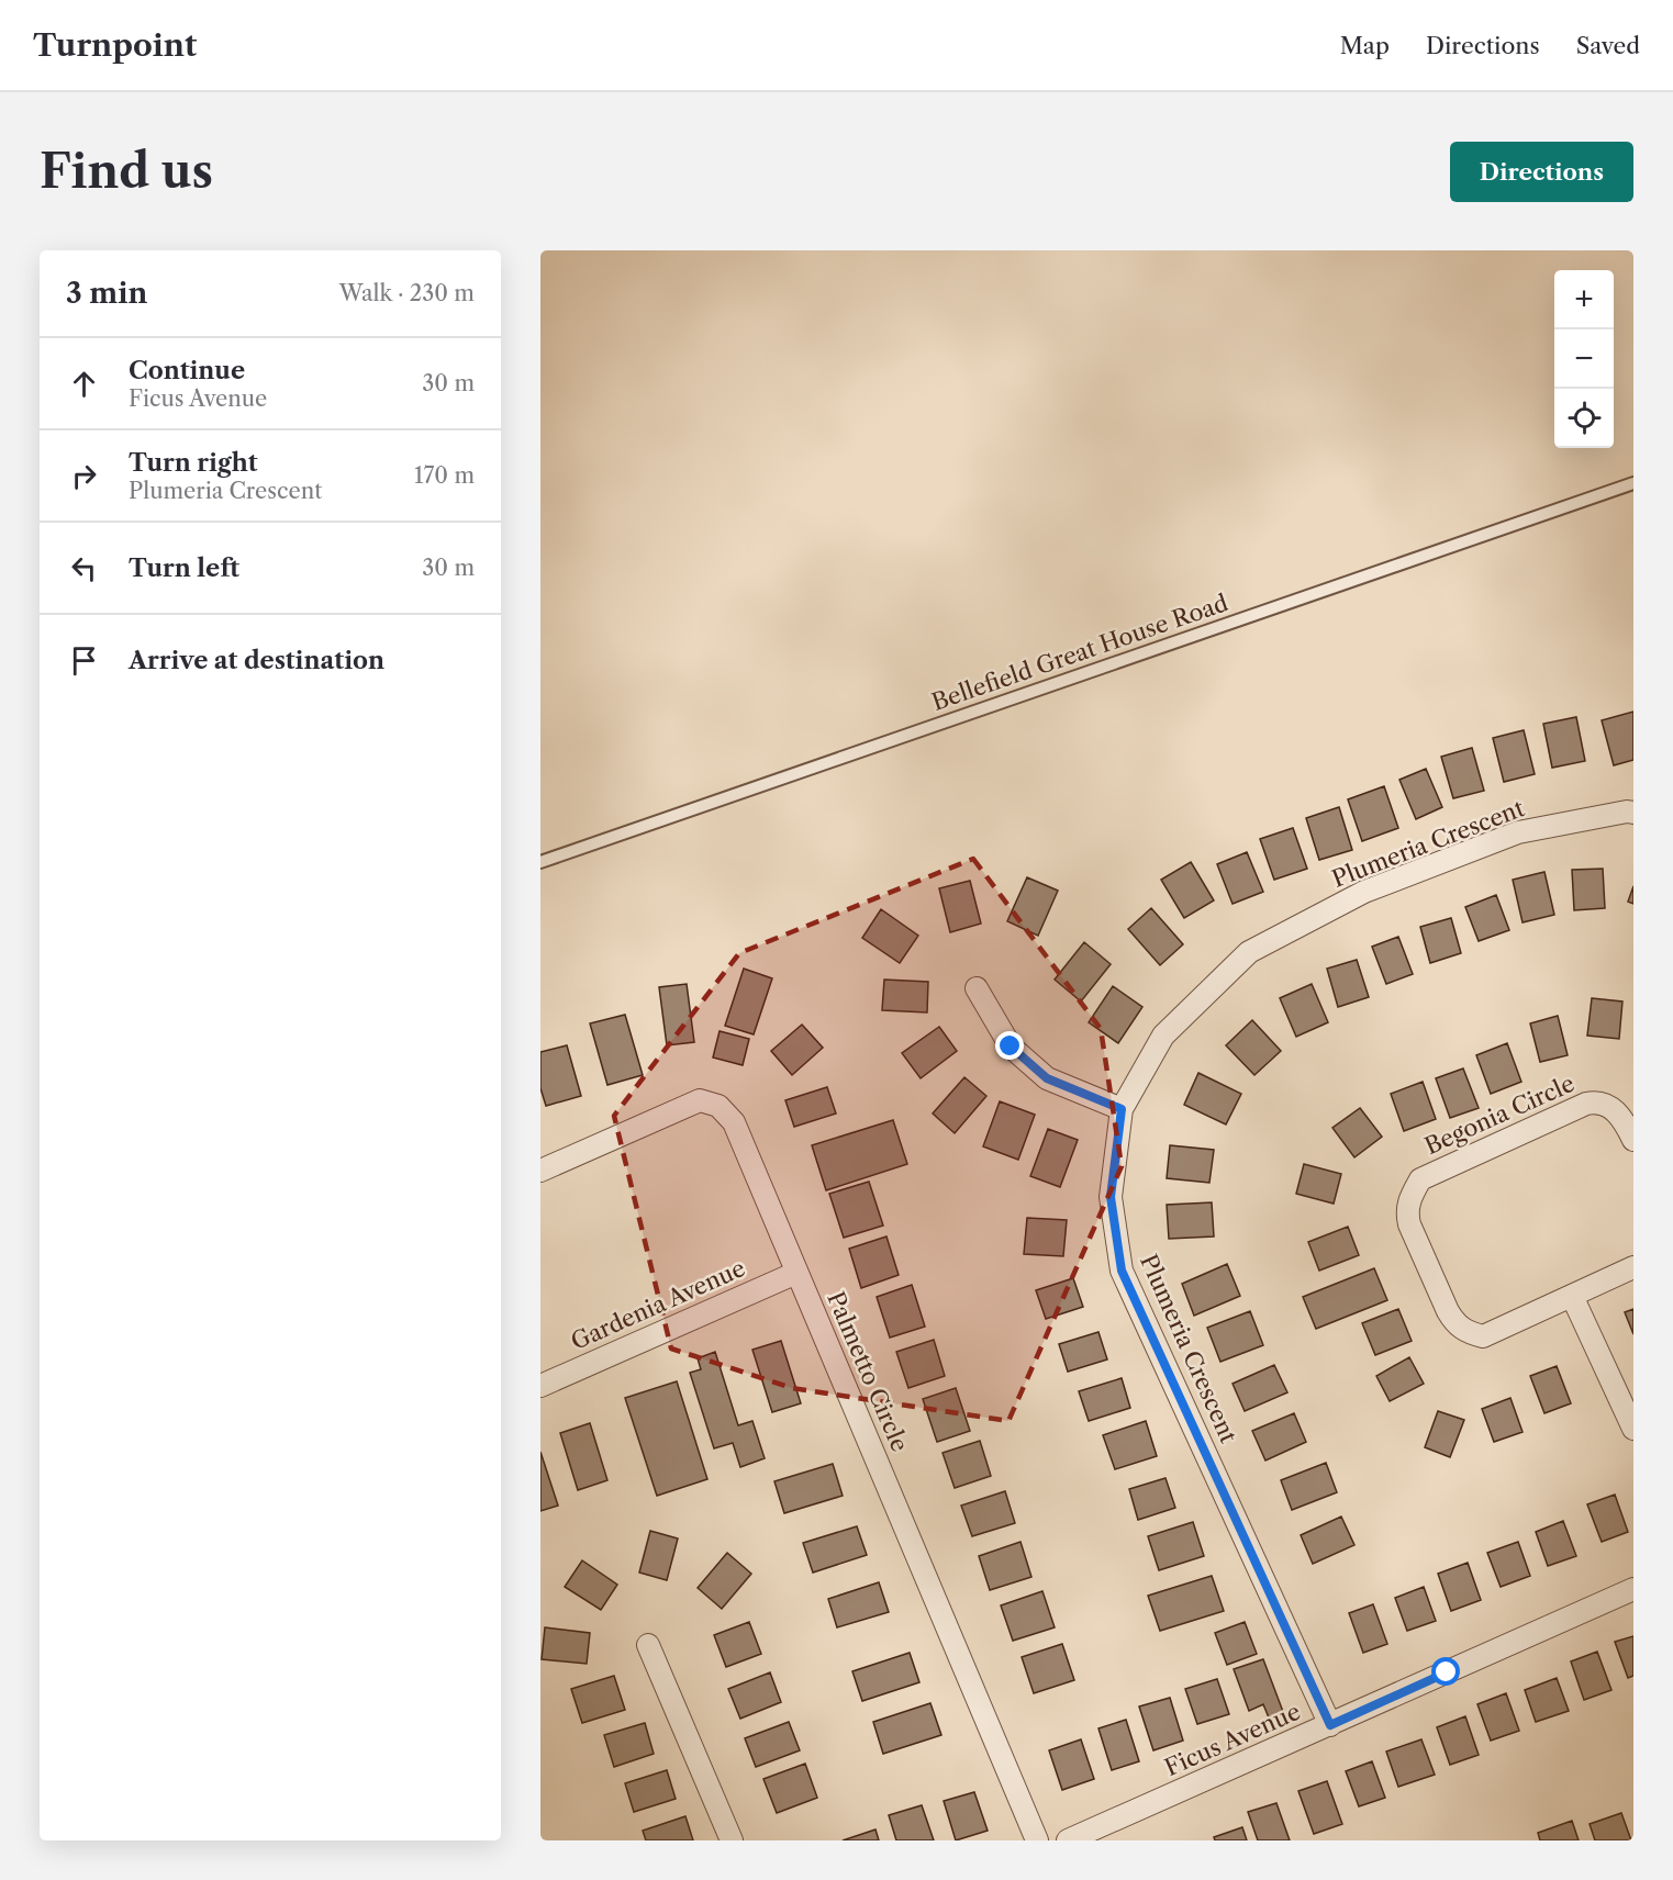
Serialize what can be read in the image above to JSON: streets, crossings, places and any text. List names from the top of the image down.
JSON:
{
  "streets": {
    "street": [
      "Plumeria Crescent",
      "Begonia Circle",
      "Gardenia Avenue",
      "Palmetto Circle",
      "Ficus Avenue"
    ],
    "lane": ["Bellefield Great House Road"]
  },
  "crossings": [
    ["Plumeria Crescent", "Ficus Avenue"],
    ["Gardenia Avenue", "Palmetto Circle"]
  ],
  "page": {
    "header": "Turnpoint",
    "nav": ["Map", "Directions", "Saved"],
    "buttons": "Directions",
    "title": "Find us",
    "heading": ["3 min", "Walk · 230 m"],
    "map_buttons": ["+", "−"],
    "list": [
      ["Continue", "Ficus Avenue", "30 m"],
      ["Turn right", "Plumeria Crescent", "170 m"],
      ["Turn left", "30 m"],
      "Arrive at destination"
    ]
  }
}
